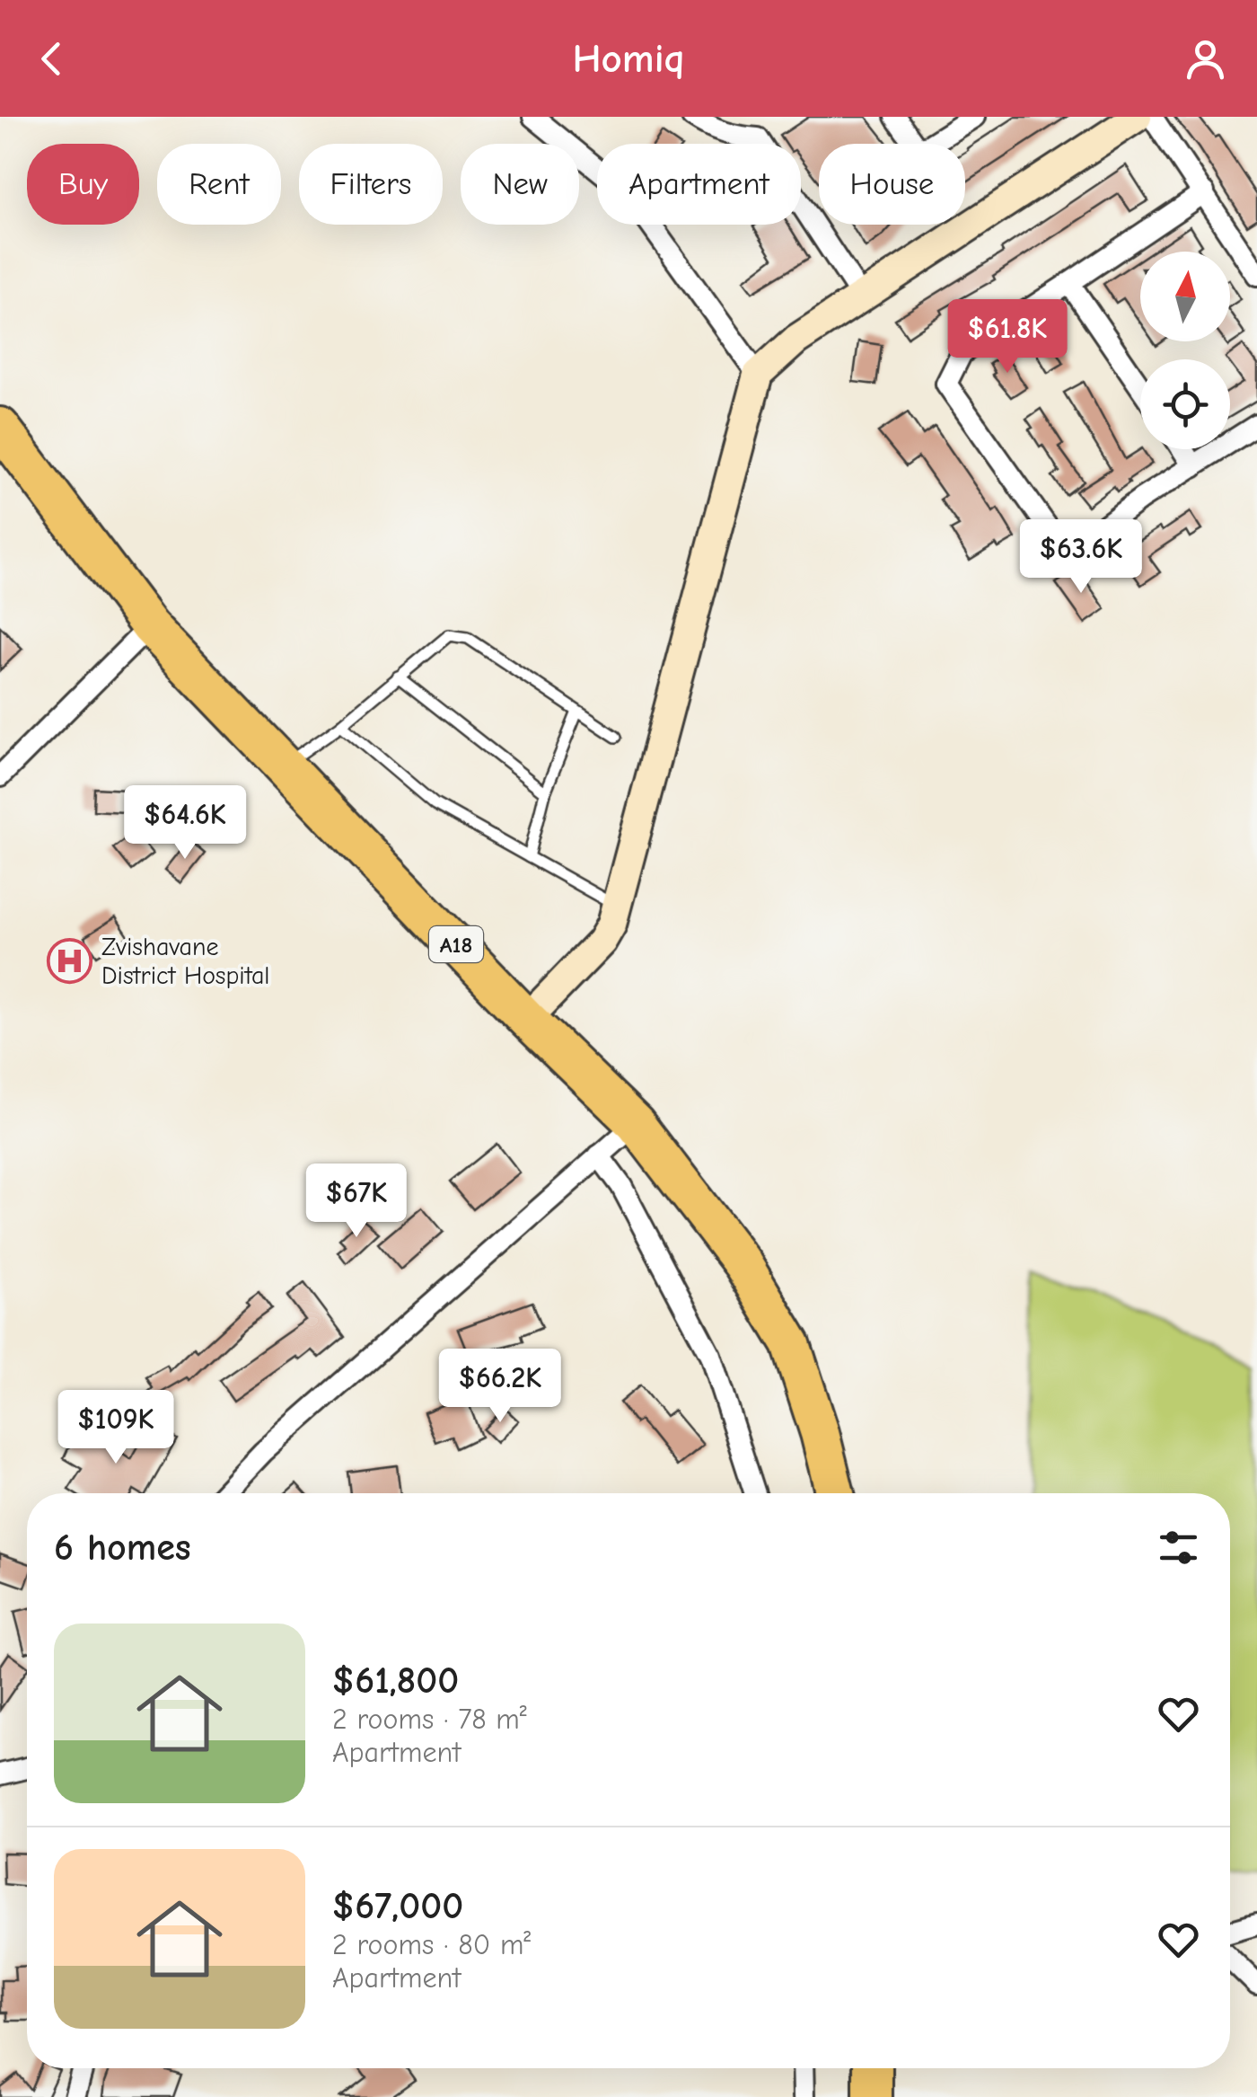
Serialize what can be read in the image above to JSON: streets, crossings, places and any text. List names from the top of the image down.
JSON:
{
  "streets": {
    "highway": ["A18"]
  },
  "places": {
    "hospital": ["Zvishavane District Hospital"]
  },
  "north": "top",
  "page": {
    "header": "Homiq",
    "chip": [
      "Buy",
      "Rent",
      "Filters",
      "New",
      "Apartment",
      "House"
    ],
    "price": [
      "$61.8K",
      "$63.6K",
      "$64.6K",
      "$67K",
      "$66.2K",
      "$109K"
    ],
    "heading": "6 homes",
    "list": [
      {
        "name": "$61,800",
        "note": "2 rooms · 78 m² · Apartment"
      },
      {
        "name": "$67,000",
        "note": "2 rooms · 80 m² · Apartment"
      }
    ]
  }
}
